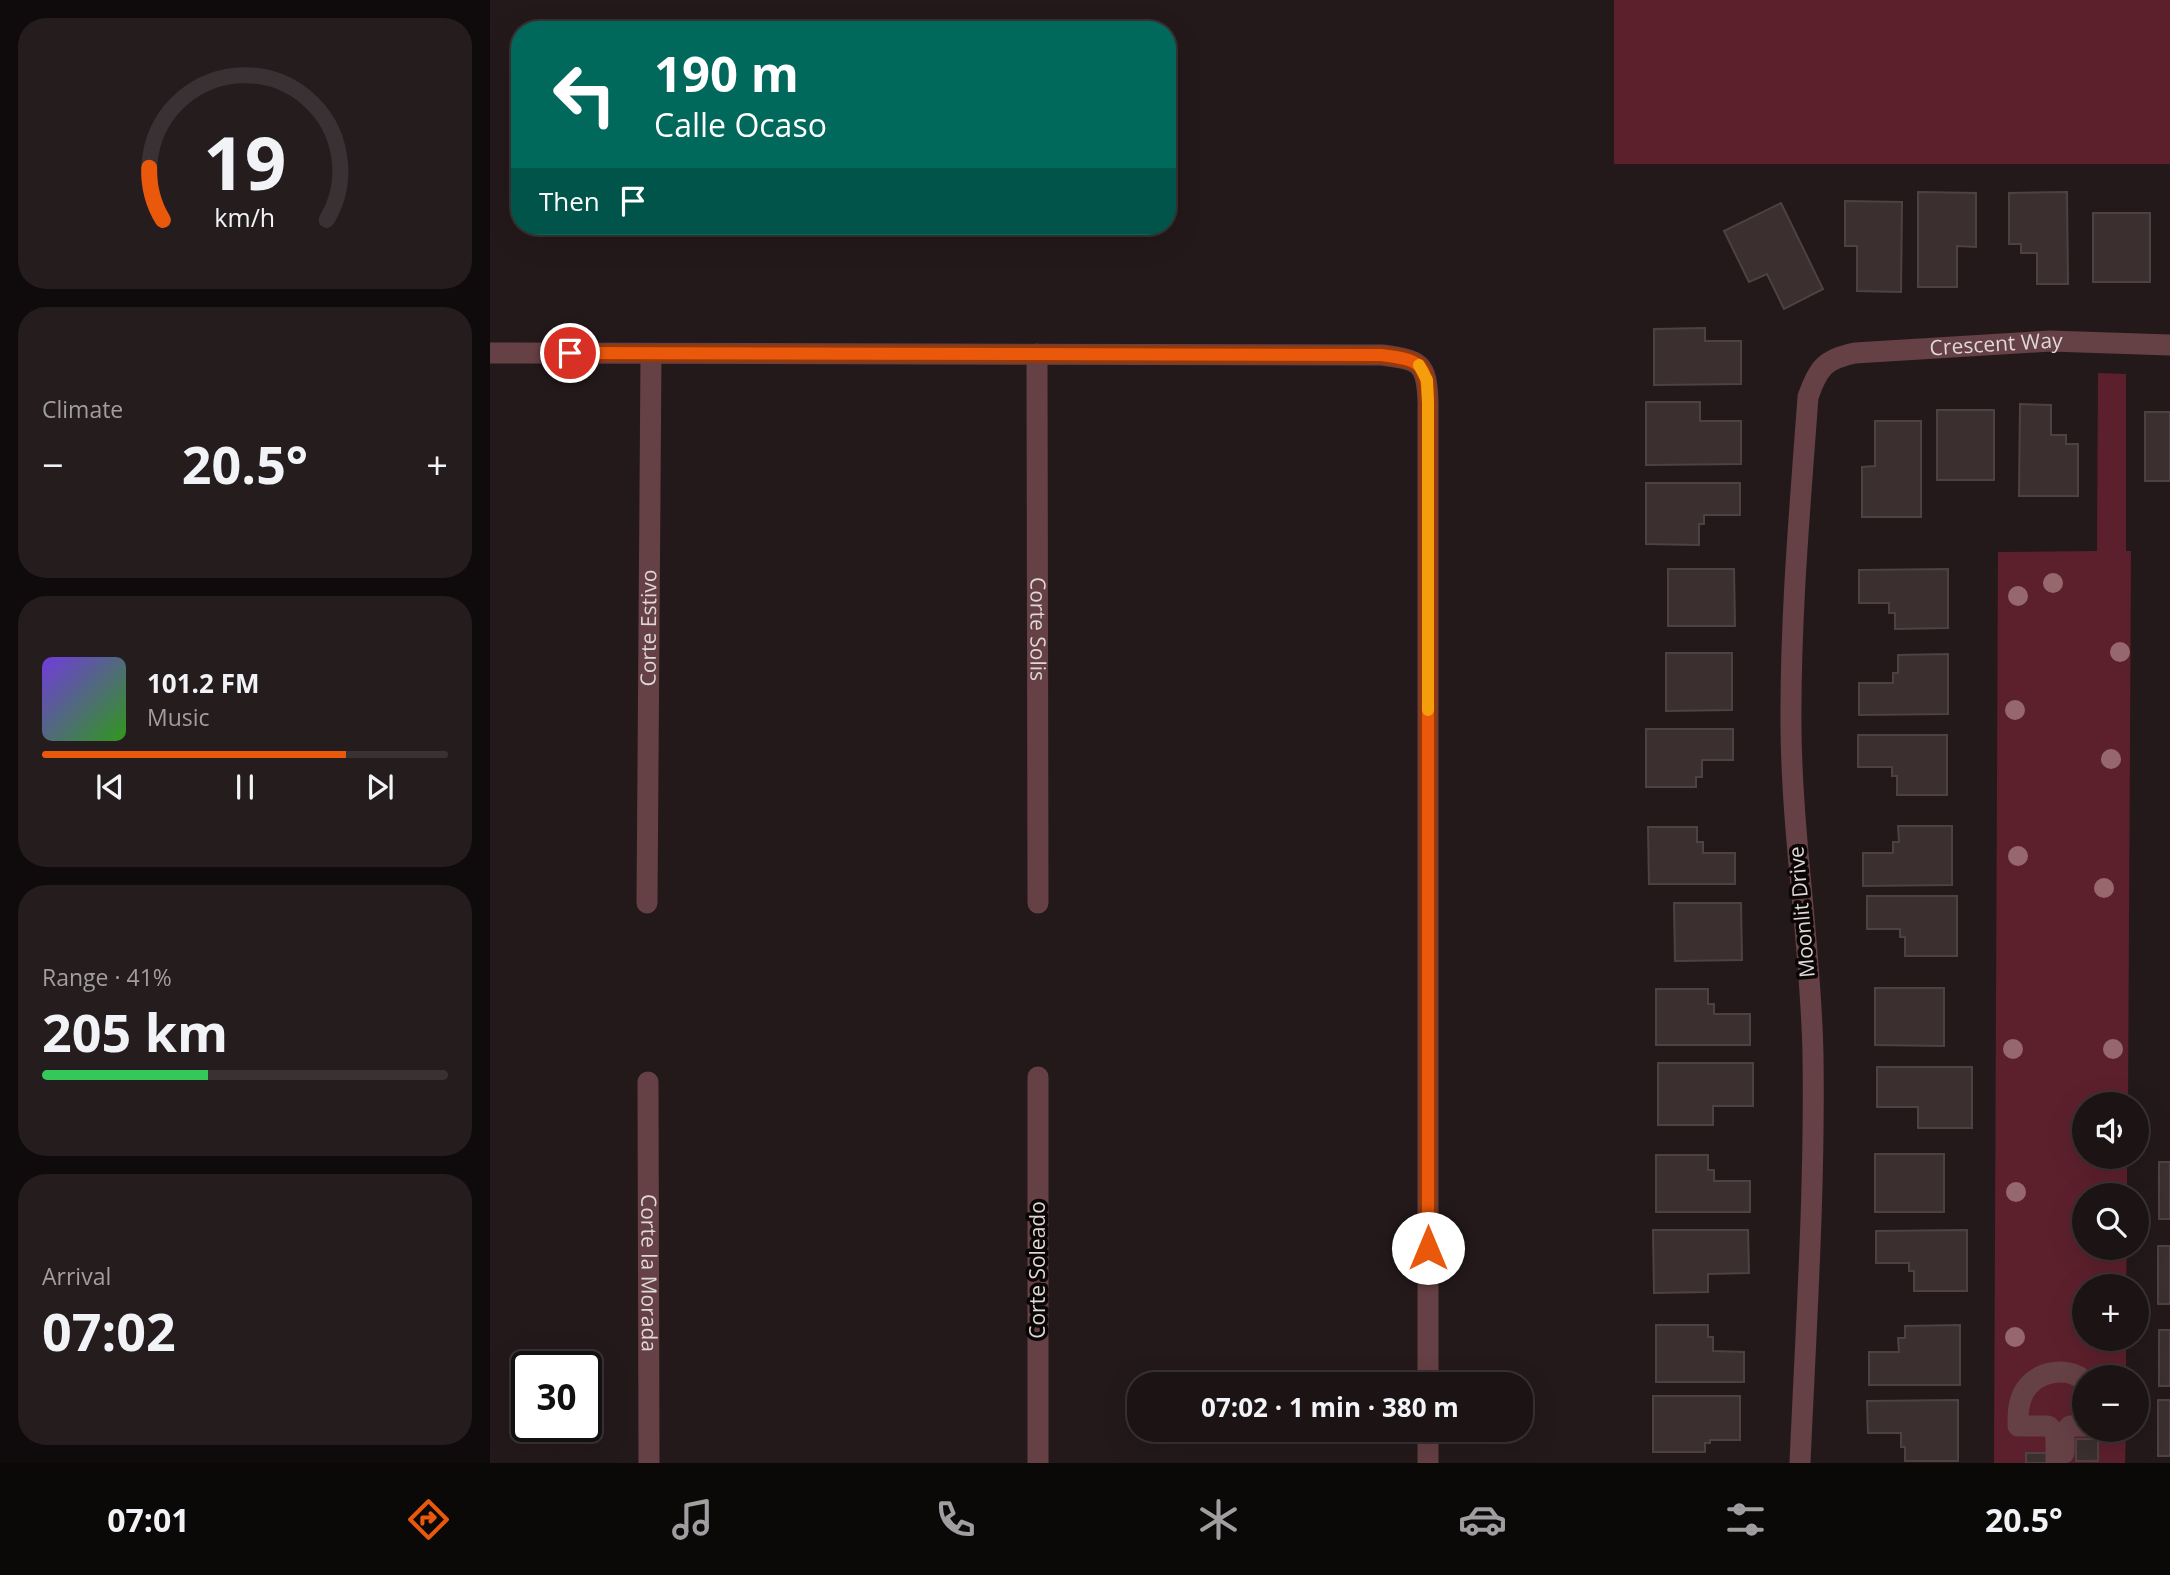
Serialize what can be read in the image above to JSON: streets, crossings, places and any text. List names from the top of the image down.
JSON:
{
  "streets": {
    "street": [
      "Crescent Way",
      "Corte Estivo",
      "Corte Solis",
      "Moonlit Drive",
      "Corte Soleado",
      "Corte la Morada"
    ]
  },
  "crossings": [
    ["Crescent Way", "Moonlit Drive"]
  ],
  "page": {
    "turn": ["190 m", "Calle Ocaso"],
    "then": "Then",
    "tile": [
      "Climate",
      ["Range · 41%", "205 km"],
      ["Arrival", "07:02"]
    ],
    "heat": ["−", "20.5°", "+"],
    "song": ["101.2 FM", "Music"],
    "map_buttons": ["+", "−"],
    "limit": "30",
    "trip": "07:02 · 1 min · 380 m",
    "tabs": ["07:01", "20.5°"],
    "gauge": ["19", "km/h"]
  }
}
